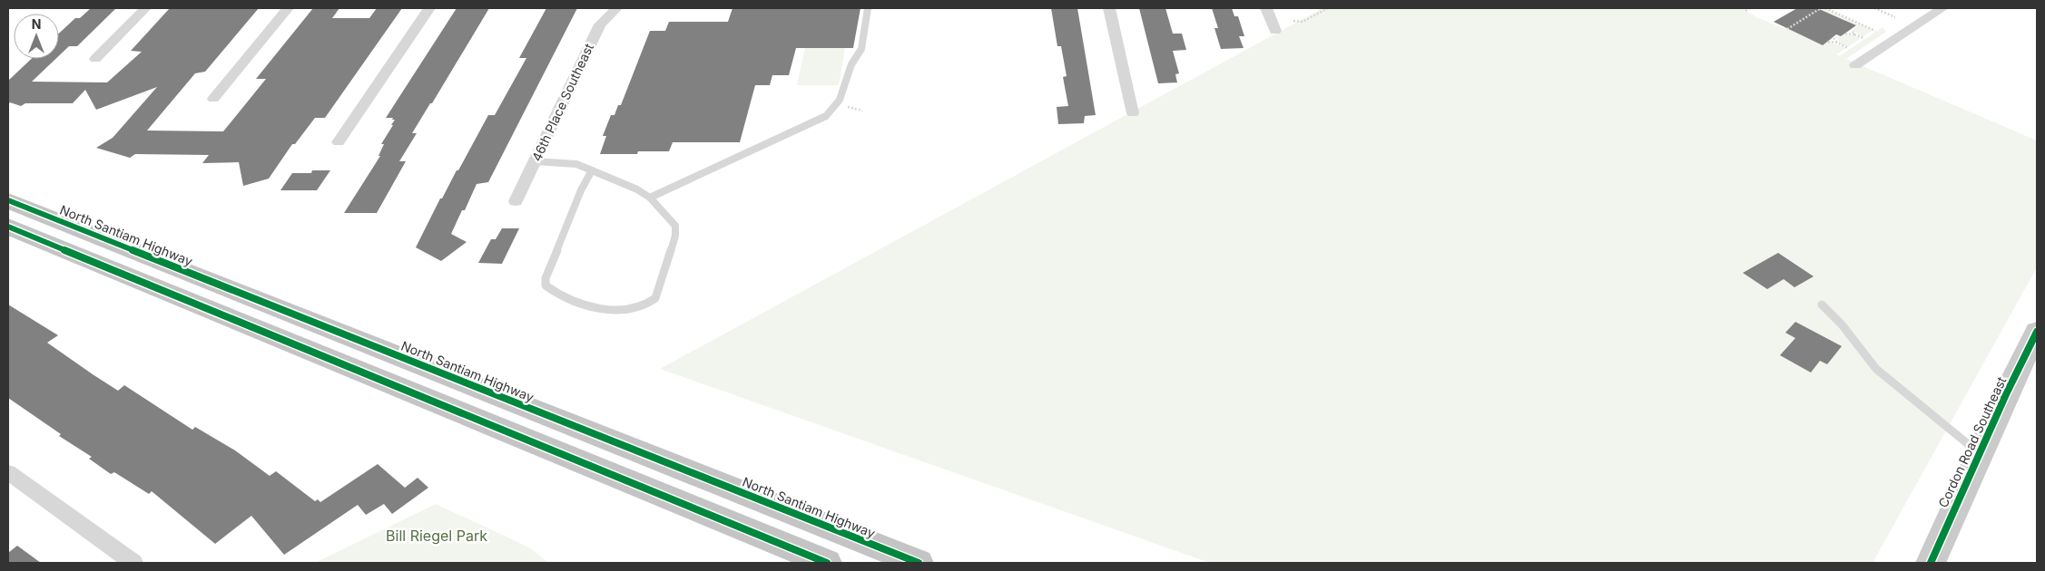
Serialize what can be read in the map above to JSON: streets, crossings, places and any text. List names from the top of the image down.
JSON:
{
  "streets": {
    "highway": ["North Santiam Highway"],
    "main road": ["Cordon Road Southeast"],
    "street": ["46th Place Southeast"]
  },
  "parks": ["Bill Riegel Park"],
  "north": "top"
}
